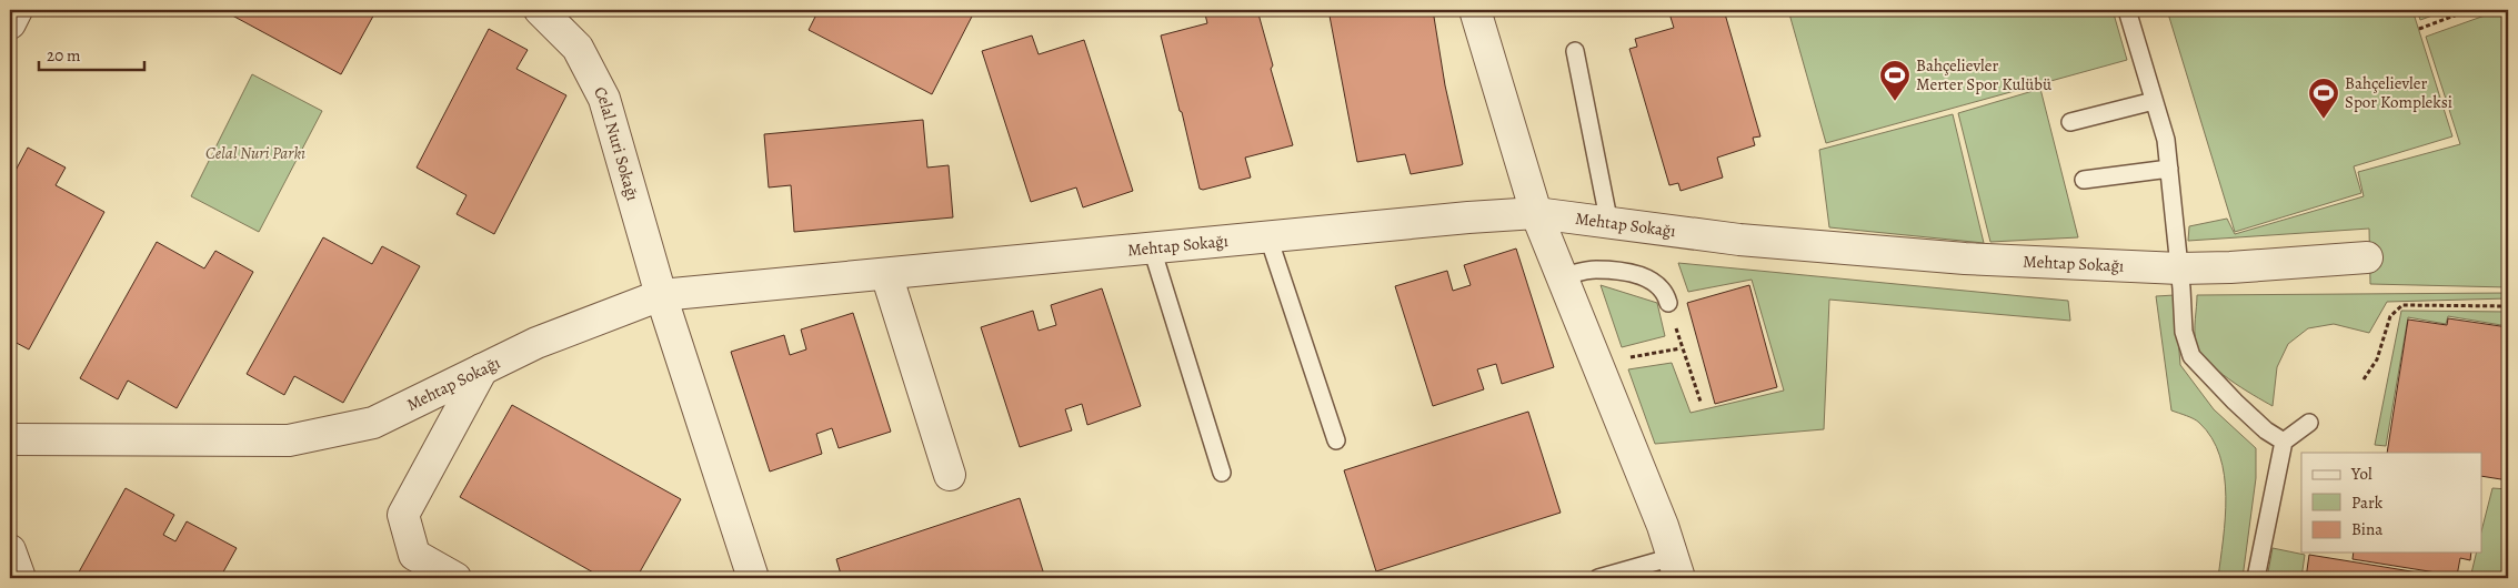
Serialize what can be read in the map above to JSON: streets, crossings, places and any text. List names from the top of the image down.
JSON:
{
  "streets": {
    "street": ["Celal Nuri Sokağı", "Mehtap Sokağı"]
  },
  "crossings": [
    ["Celal Nuri Sokağı", "Mehtap Sokağı"]
  ],
  "parks": ["Celal Nuri Parkı"],
  "places": {
    "sports": ["Bahçelievler Merter Spor Kulübü", "Bahçelievler Spor Kompleksi"]
  },
  "legend": ["Yol", "Park", "Bina"],
  "scale_bar": "20 m"
}
